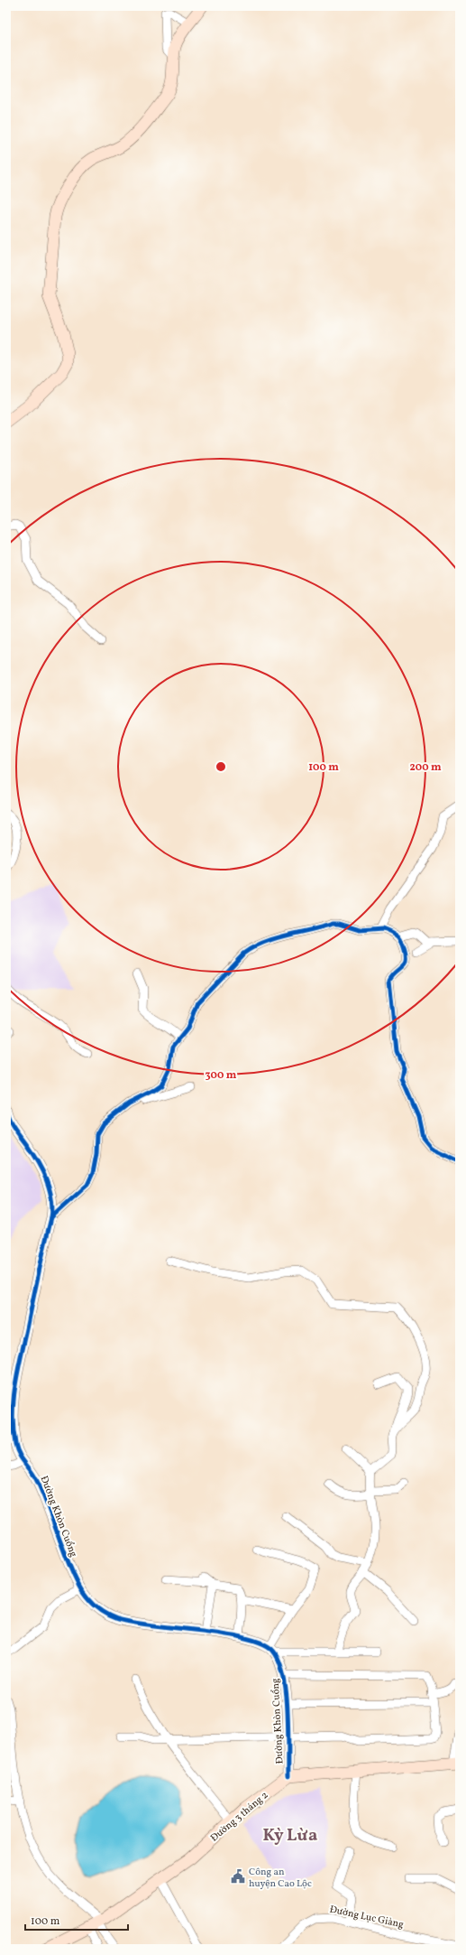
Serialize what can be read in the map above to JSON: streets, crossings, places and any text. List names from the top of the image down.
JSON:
{
  "streets": {
    "main road": ["Đường 3 tháng 2"],
    "street": ["Đường Khòn Cuổng", "Đường Lục Giàng"]
  },
  "crossings": [
    ["Đường Khòn Cuổng", "Đường 3 tháng 2"]
  ],
  "districts": ["Kỳ Lừa"],
  "places": {
    "public building": ["Công an huyện Cao Lộc"]
  },
  "scale_bar": "100 m",
  "rings": ["100 m", "200 m", "300 m"]
}
